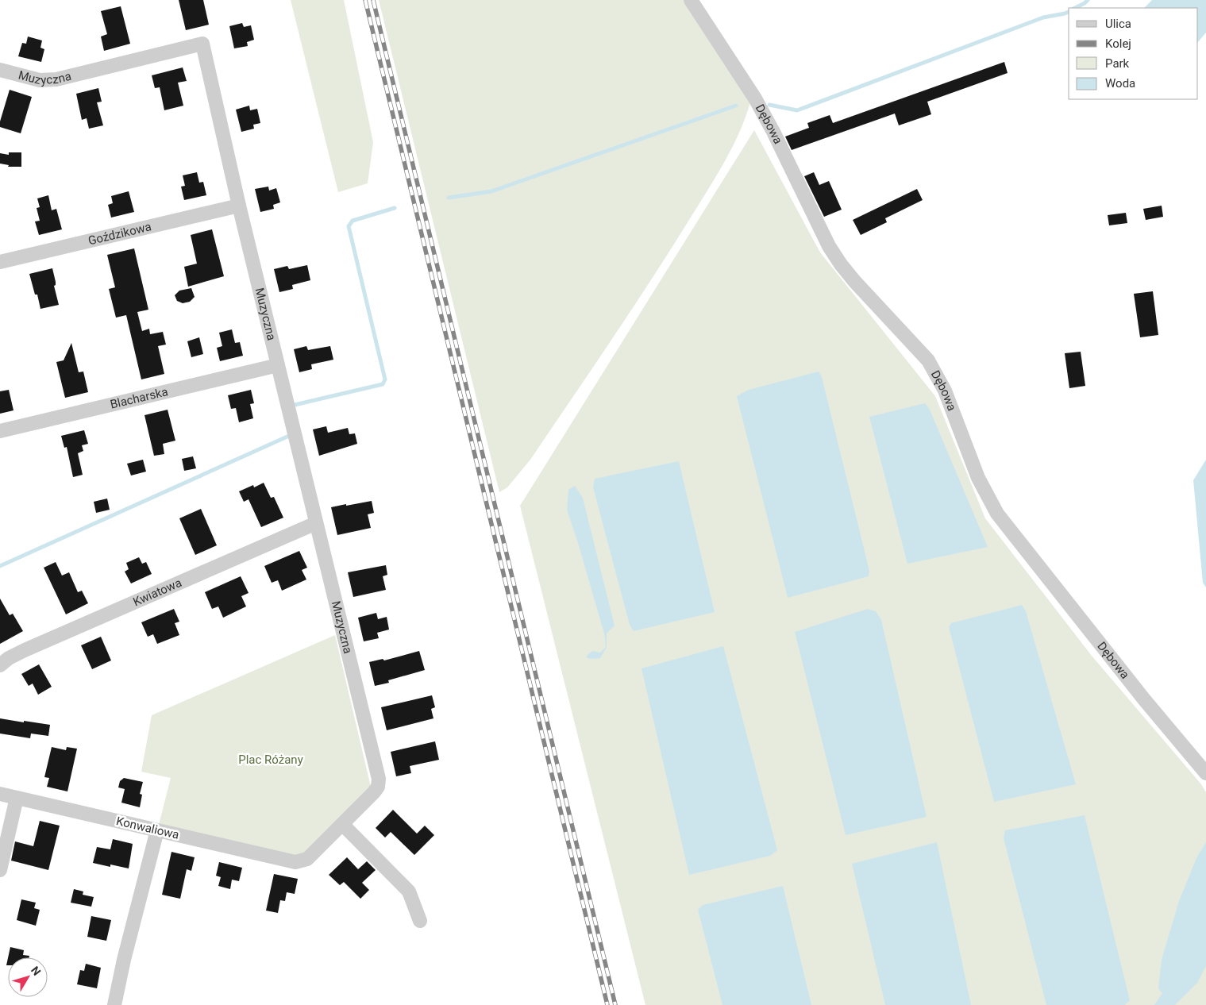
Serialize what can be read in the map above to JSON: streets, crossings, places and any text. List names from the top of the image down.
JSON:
{
  "streets": {
    "street": [
      "Muzyczna",
      "Dębowa",
      "Goździkowa",
      "Blacharska",
      "Kwiatowa",
      "Konwaliowa"
    ]
  },
  "crossings": [
    ["Muzyczna", "Goździkowa"],
    ["Muzyczna", "Blacharska"],
    ["Muzyczna", "Kwiatowa"],
    ["Muzyczna", "Konwaliowa"]
  ],
  "parks": ["Plac Różany"],
  "legend": [
    "Ulica",
    "Kolej",
    "Park",
    "Woda"
  ],
  "north": "top right"
}
